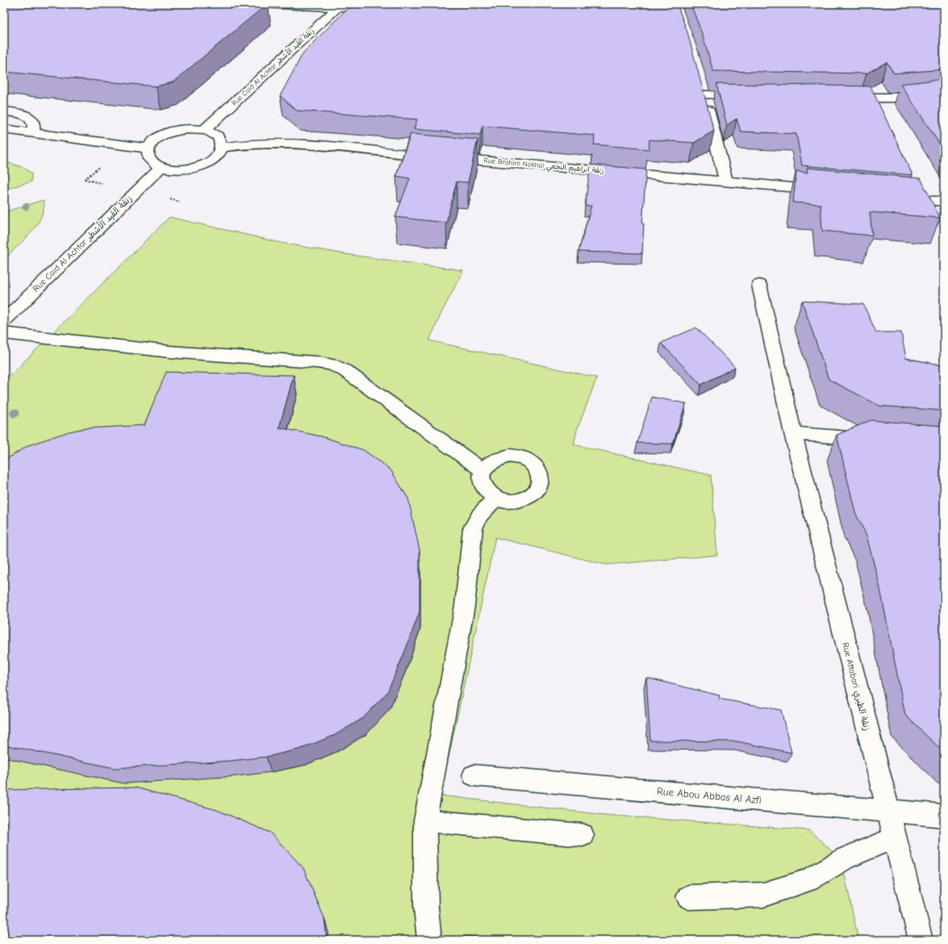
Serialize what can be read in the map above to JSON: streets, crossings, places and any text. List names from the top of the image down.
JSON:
{
  "streets": {
    "street": [
      "Rue Caid Al Achtar زنقة القيد الأشطر",
      "Rue Brahim Nakhai زنقة ابراهيم النخعي",
      "Rue Attabari زنقة الطبري",
      "Rue Abou Abbas Al Azfi"
    ]
  },
  "crossings": [
    ["Rue Attabari زنقة الطبري", "Rue Abou Abbas Al Azfi"]
  ]
}
